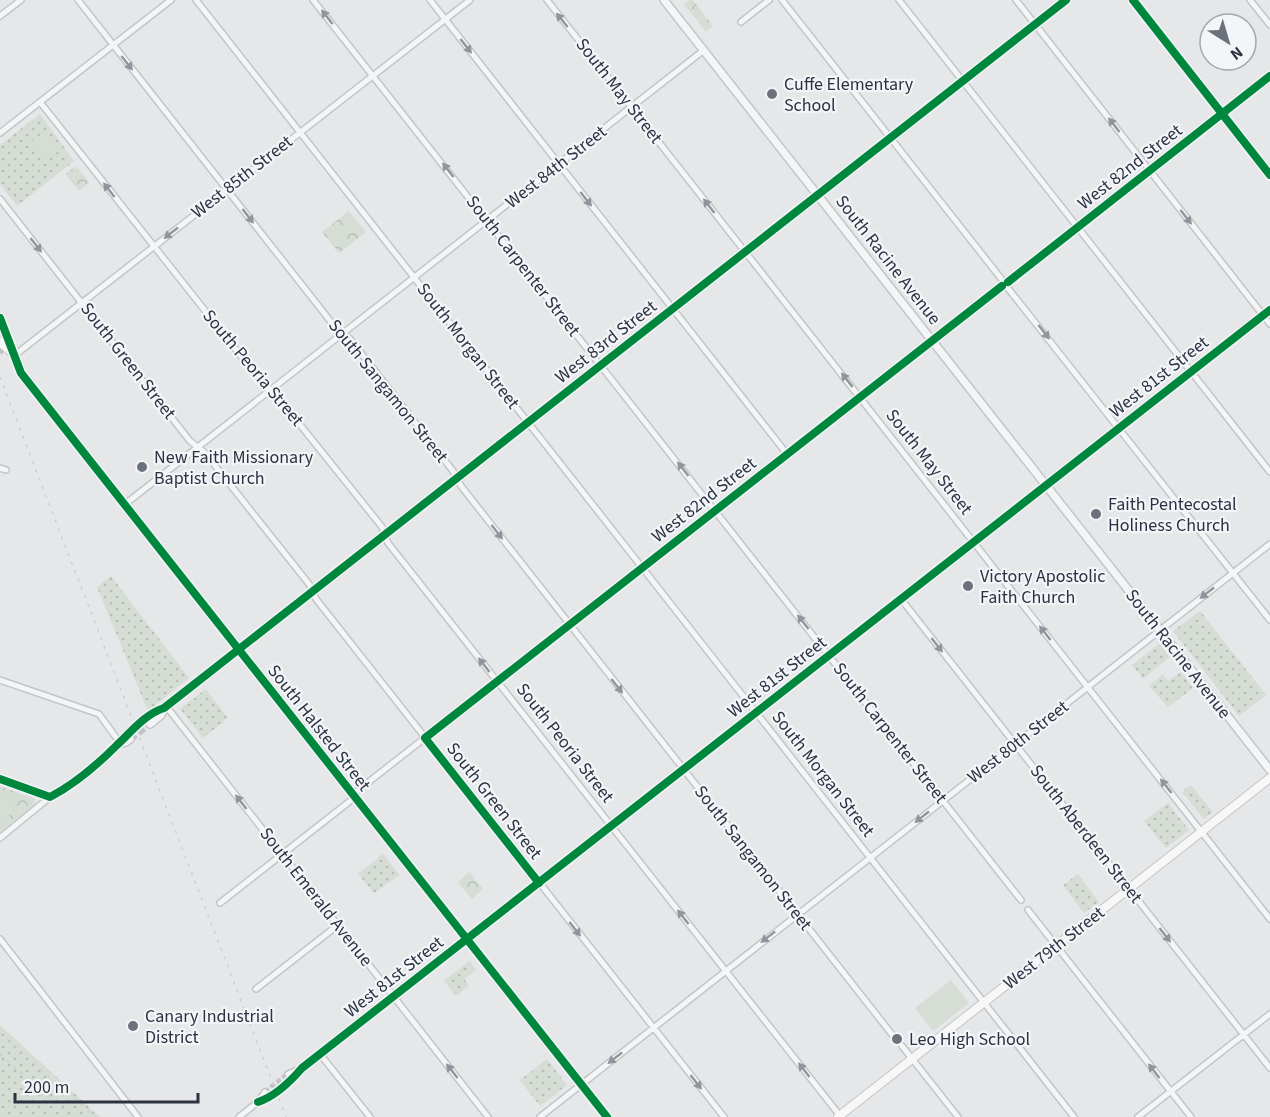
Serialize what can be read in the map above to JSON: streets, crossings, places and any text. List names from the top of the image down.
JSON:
{
  "streets": {
    "main road": ["South Halsted Street", "West 79th Street"],
    "street": [
      "South May Street",
      "West 84th Street",
      "West 82nd Street",
      "West 85th Street",
      "South Racine Avenue",
      "South Carpenter Street",
      "West 83rd Street",
      "South Morgan Street",
      "South Green Street",
      "South Peoria Street",
      "West 81st Street",
      "South Sangamon Street",
      "West 80th Street",
      "South Aberdeen Street",
      "South Emerald Avenue"
    ]
  },
  "crossings": [
    ["South May Street", "West 84th Street"],
    ["South May Street", "West 82nd Street"],
    ["South May Street", "West 83rd Street"],
    ["South May Street", "West 81st Street"],
    ["South May Street", "West 80th Street"],
    ["South May Street", "West 79th Street"],
    ["West 84th Street", "South Racine Avenue"],
    ["West 84th Street", "South Carpenter Street"],
    ["West 84th Street", "South Morgan Street"],
    ["West 84th Street", "South Green Street"],
    ["West 84th Street", "South Peoria Street"],
    ["West 84th Street", "South Sangamon Street"],
    ["West 84th Street", "South Halsted Street"],
    ["West 82nd Street", "South Racine Avenue"],
    ["West 82nd Street", "South Carpenter Street"],
    ["West 82nd Street", "South Morgan Street"],
    ["West 82nd Street", "South Green Street"],
    ["West 82nd Street", "South Peoria Street"],
    ["West 82nd Street", "South Sangamon Street"],
    ["West 82nd Street", "South Halsted Street"],
    ["West 82nd Street", "South Emerald Avenue"],
    ["West 85th Street", "South Carpenter Street"],
    ["West 85th Street", "South Morgan Street"],
    ["West 85th Street", "South Green Street"],
    ["West 85th Street", "South Peoria Street"],
    ["West 85th Street", "South Sangamon Street"],
    ["West 85th Street", "South Halsted Street"],
    ["South Racine Avenue", "West 83rd Street"],
    ["South Racine Avenue", "West 81st Street"],
    ["South Racine Avenue", "West 80th Street"],
    ["South Carpenter Street", "West 83rd Street"],
    ["South Carpenter Street", "West 81st Street"],
    ["South Carpenter Street", "West 80th Street"],
    ["West 83rd Street", "South Morgan Street"],
    ["West 83rd Street", "South Green Street"],
    ["West 83rd Street", "South Peoria Street"],
    ["West 83rd Street", "South Sangamon Street"],
    ["West 83rd Street", "South Halsted Street"],
    ["West 83rd Street", "South Emerald Avenue"],
    ["South Morgan Street", "West 81st Street"],
    ["South Morgan Street", "West 80th Street"],
    ["South Morgan Street", "West 79th Street"],
    ["South Green Street", "West 81st Street"],
    ["South Green Street", "West 80th Street"],
    ["South Peoria Street", "West 81st Street"],
    ["South Peoria Street", "West 80th Street"],
    ["South Peoria Street", "West 79th Street"],
    ["West 81st Street", "South Sangamon Street"],
    ["West 81st Street", "South Halsted Street"],
    ["West 81st Street", "South Aberdeen Street"],
    ["West 81st Street", "South Emerald Avenue"],
    ["South Sangamon Street", "West 80th Street"],
    ["South Halsted Street", "West 80th Street"],
    ["West 80th Street", "South Aberdeen Street"],
    ["South Aberdeen Street", "West 79th Street"]
  ],
  "one_way": [
    "South May Street",
    "South Carpenter Street",
    "South Green Street",
    "South Peoria Street",
    "South Sangamon Street",
    "West 80th Street",
    "South Aberdeen Street",
    "South Emerald Avenue"
  ],
  "places": [
    "Cuffe Elementary School",
    "New Faith Missionary Baptist Church",
    "Faith Pentecostal Holiness Church",
    "Victory Apostolic Faith Church",
    "Canary Industrial District",
    "Leo High School"
  ],
  "scale_bar": "200 m",
  "north": "bottom right"
}
